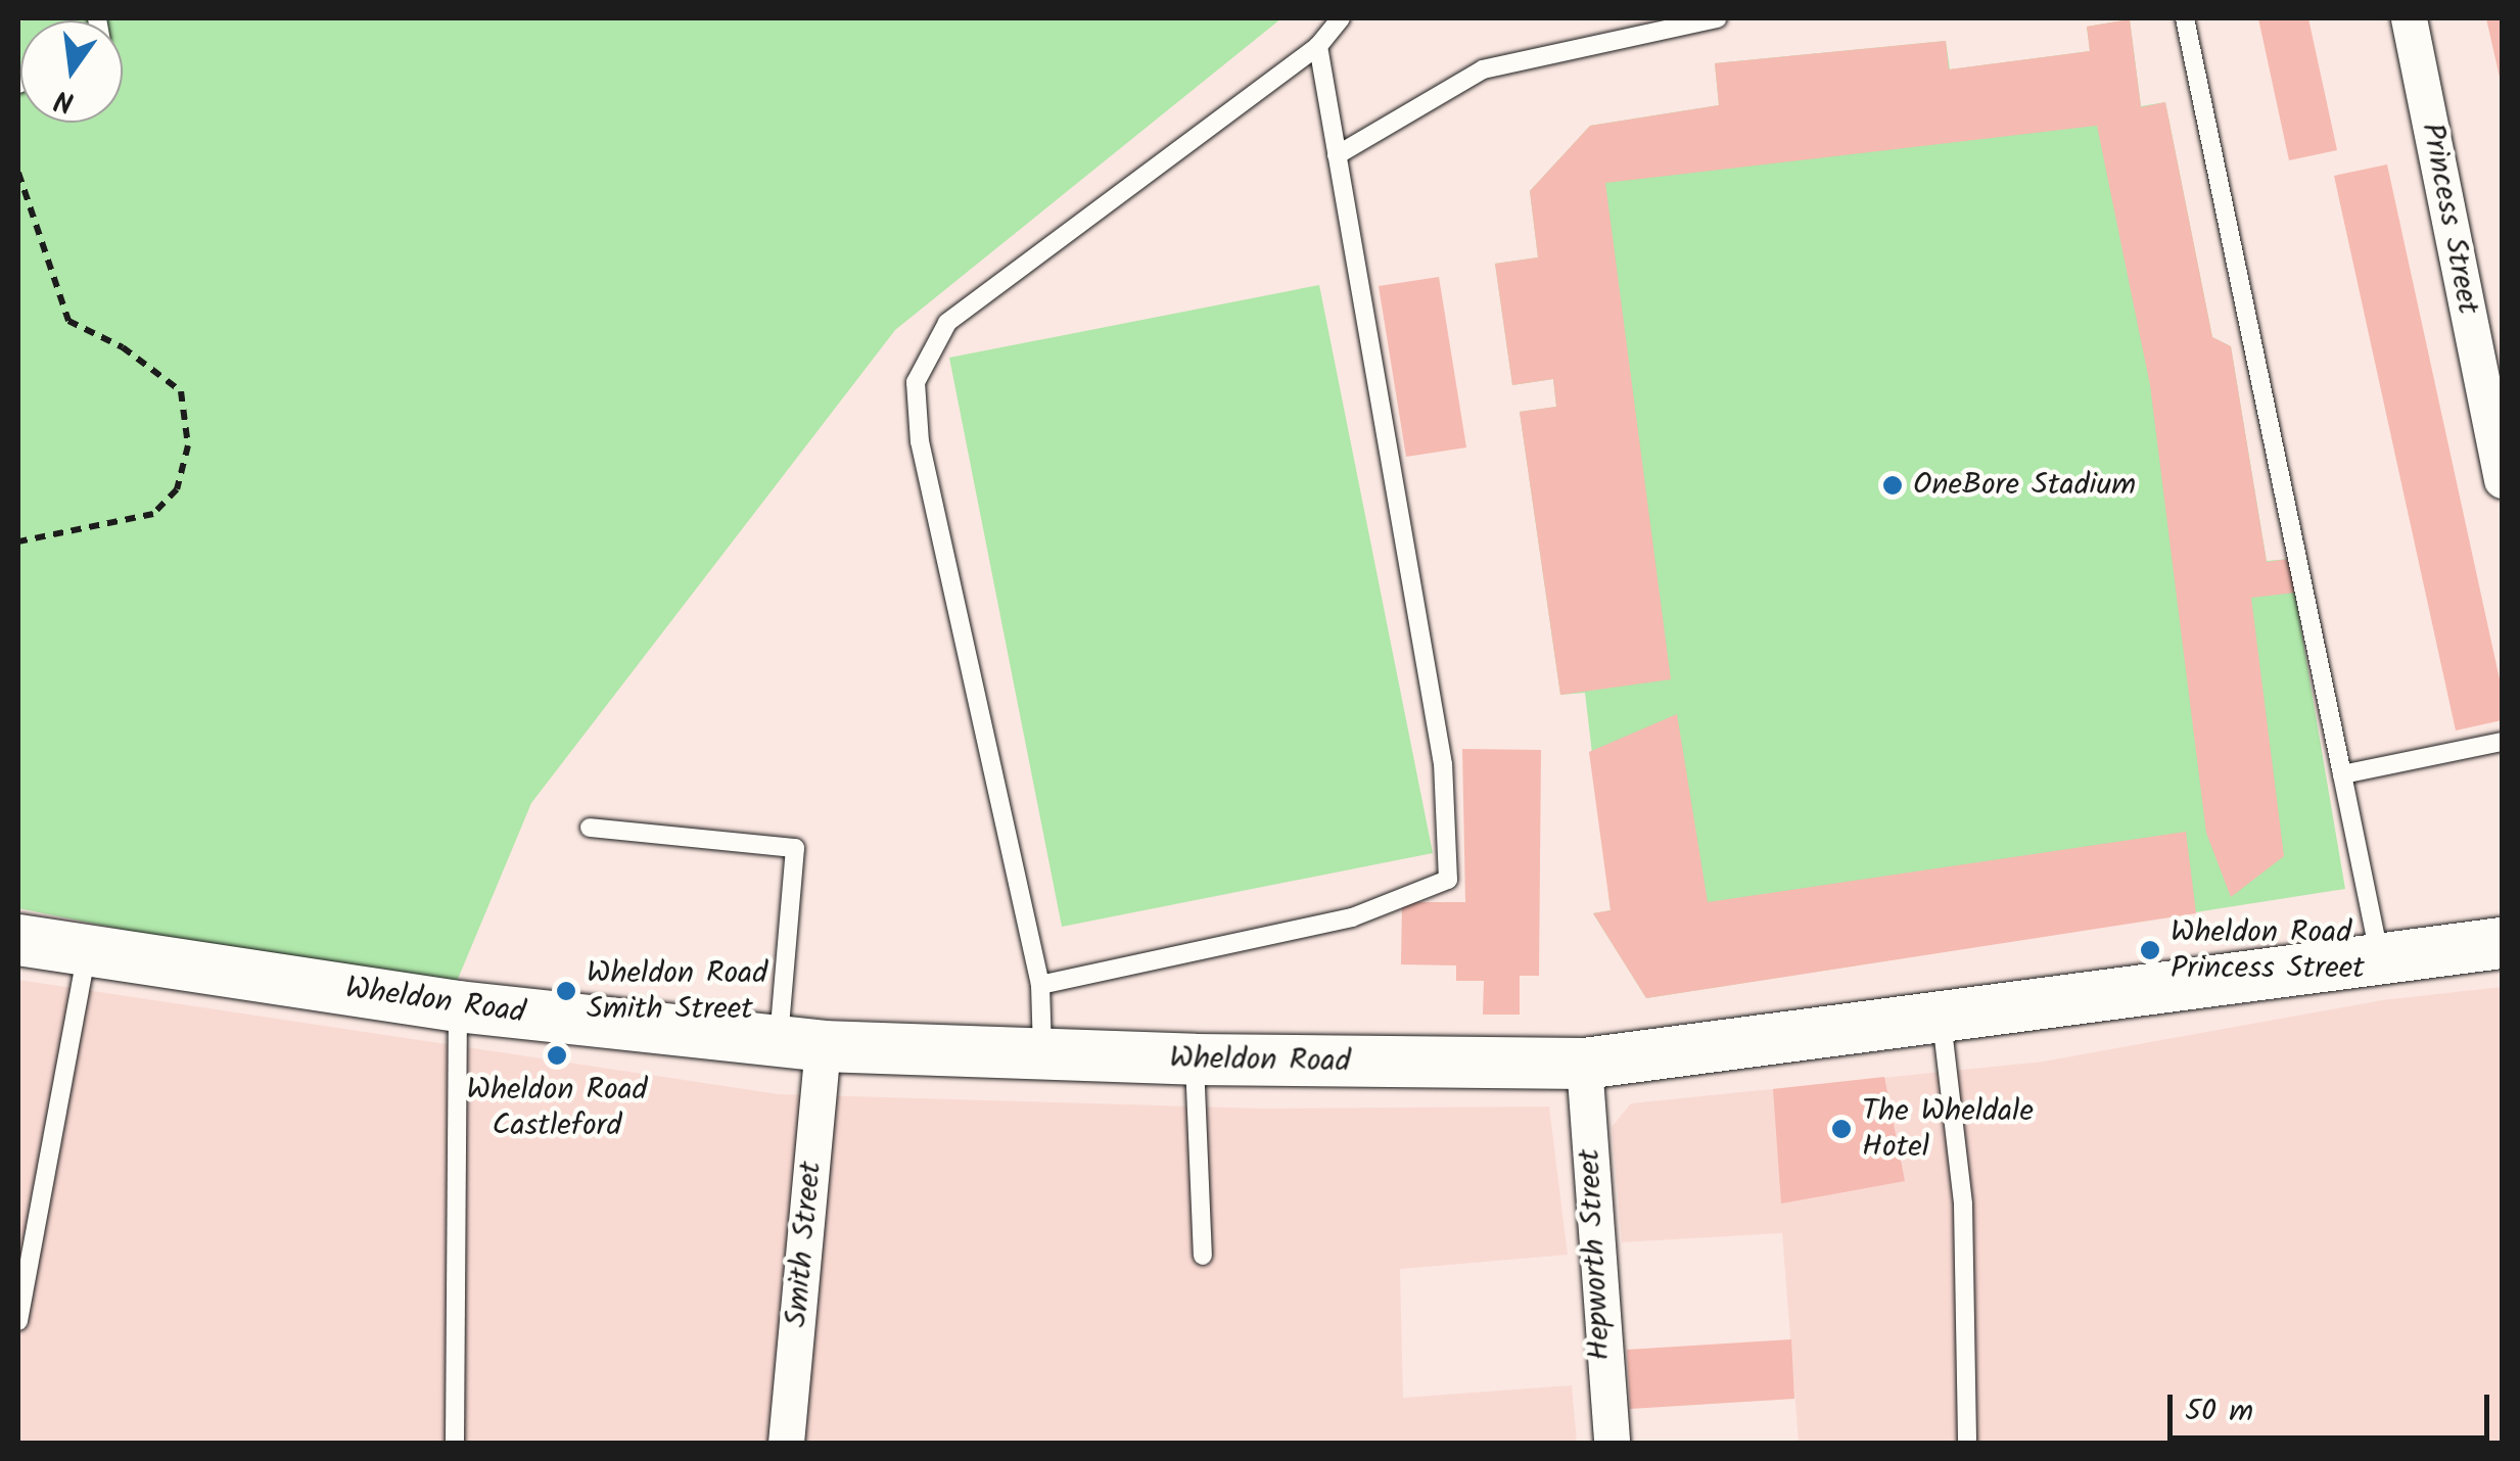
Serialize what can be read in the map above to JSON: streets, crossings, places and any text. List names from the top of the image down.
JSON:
{
  "streets": {
    "street": [
      "Princess Street",
      "Wheldon Road",
      "Smith Street",
      "Hepworth Street"
    ]
  },
  "crossings": [
    ["Wheldon Road", "Smith Street"],
    ["Wheldon Road", "Hepworth Street"]
  ],
  "places": [
    "OneBore Stadium",
    "Wheldon Road Princess Street",
    "Wheldon Road Smith Street",
    "Wheldon Road Castleford",
    "The Wheldale Hotel"
  ],
  "scale_bar": "50 m",
  "north": "bottom"
}
